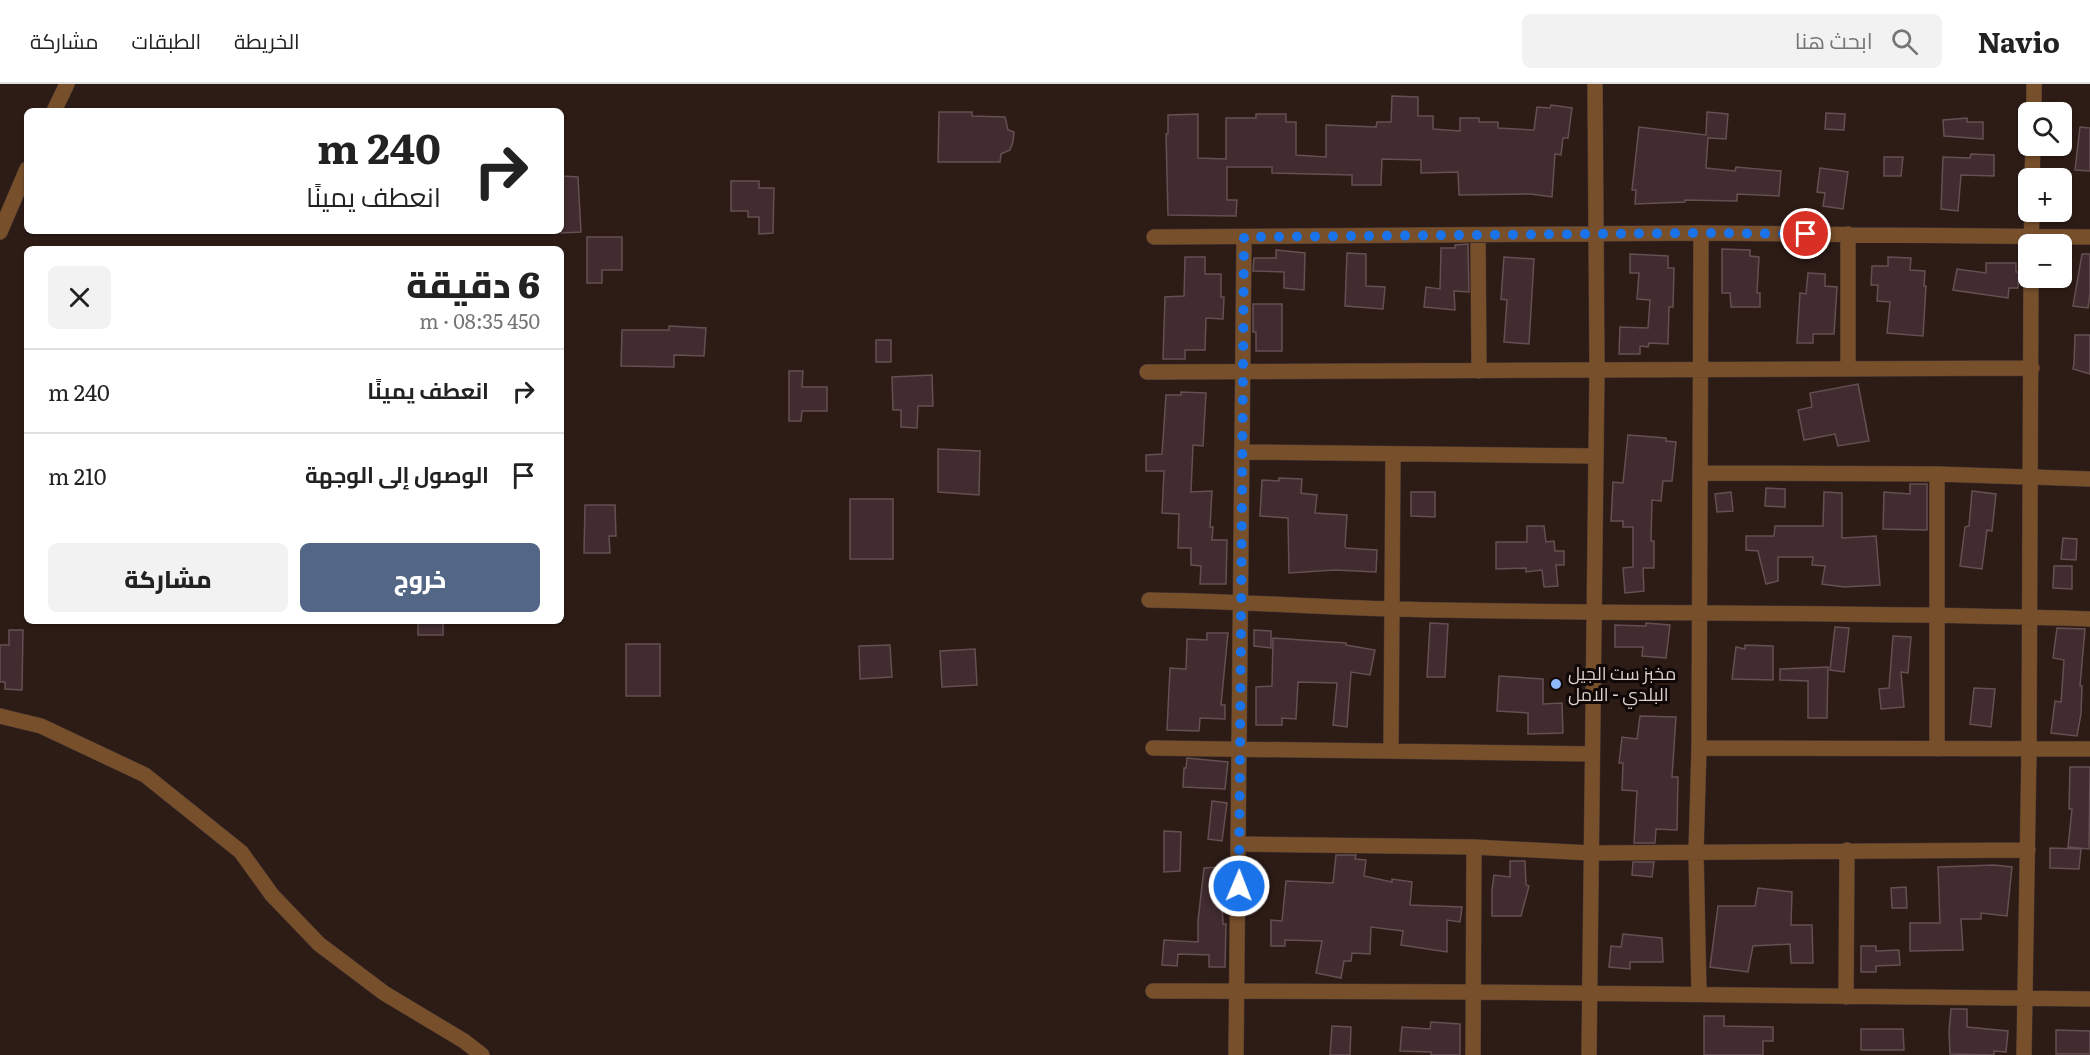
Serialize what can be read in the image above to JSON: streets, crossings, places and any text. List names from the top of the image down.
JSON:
{
  "places": ["مخبز ست الجيل البلدي - الامل"],
  "page": {
    "header": "Navio",
    "search": "ابحث هنا",
    "nav": ["الخريطة", "الطبقات", "مشاركة"],
    "map_buttons": ["+", "−"],
    "turn": ["240 m", "انعطف يمينًا"],
    "heading": ["6 دقيقة", "450 m · 08:35"],
    "list": [
      {
        "name": "انعطف يمينًا",
        "value": "240 m"
      },
      {
        "name": "الوصول إلى الوجهة",
        "value": "210 m"
      }
    ],
    "buttons": ["خروج", "مشاركة"]
  }
}
